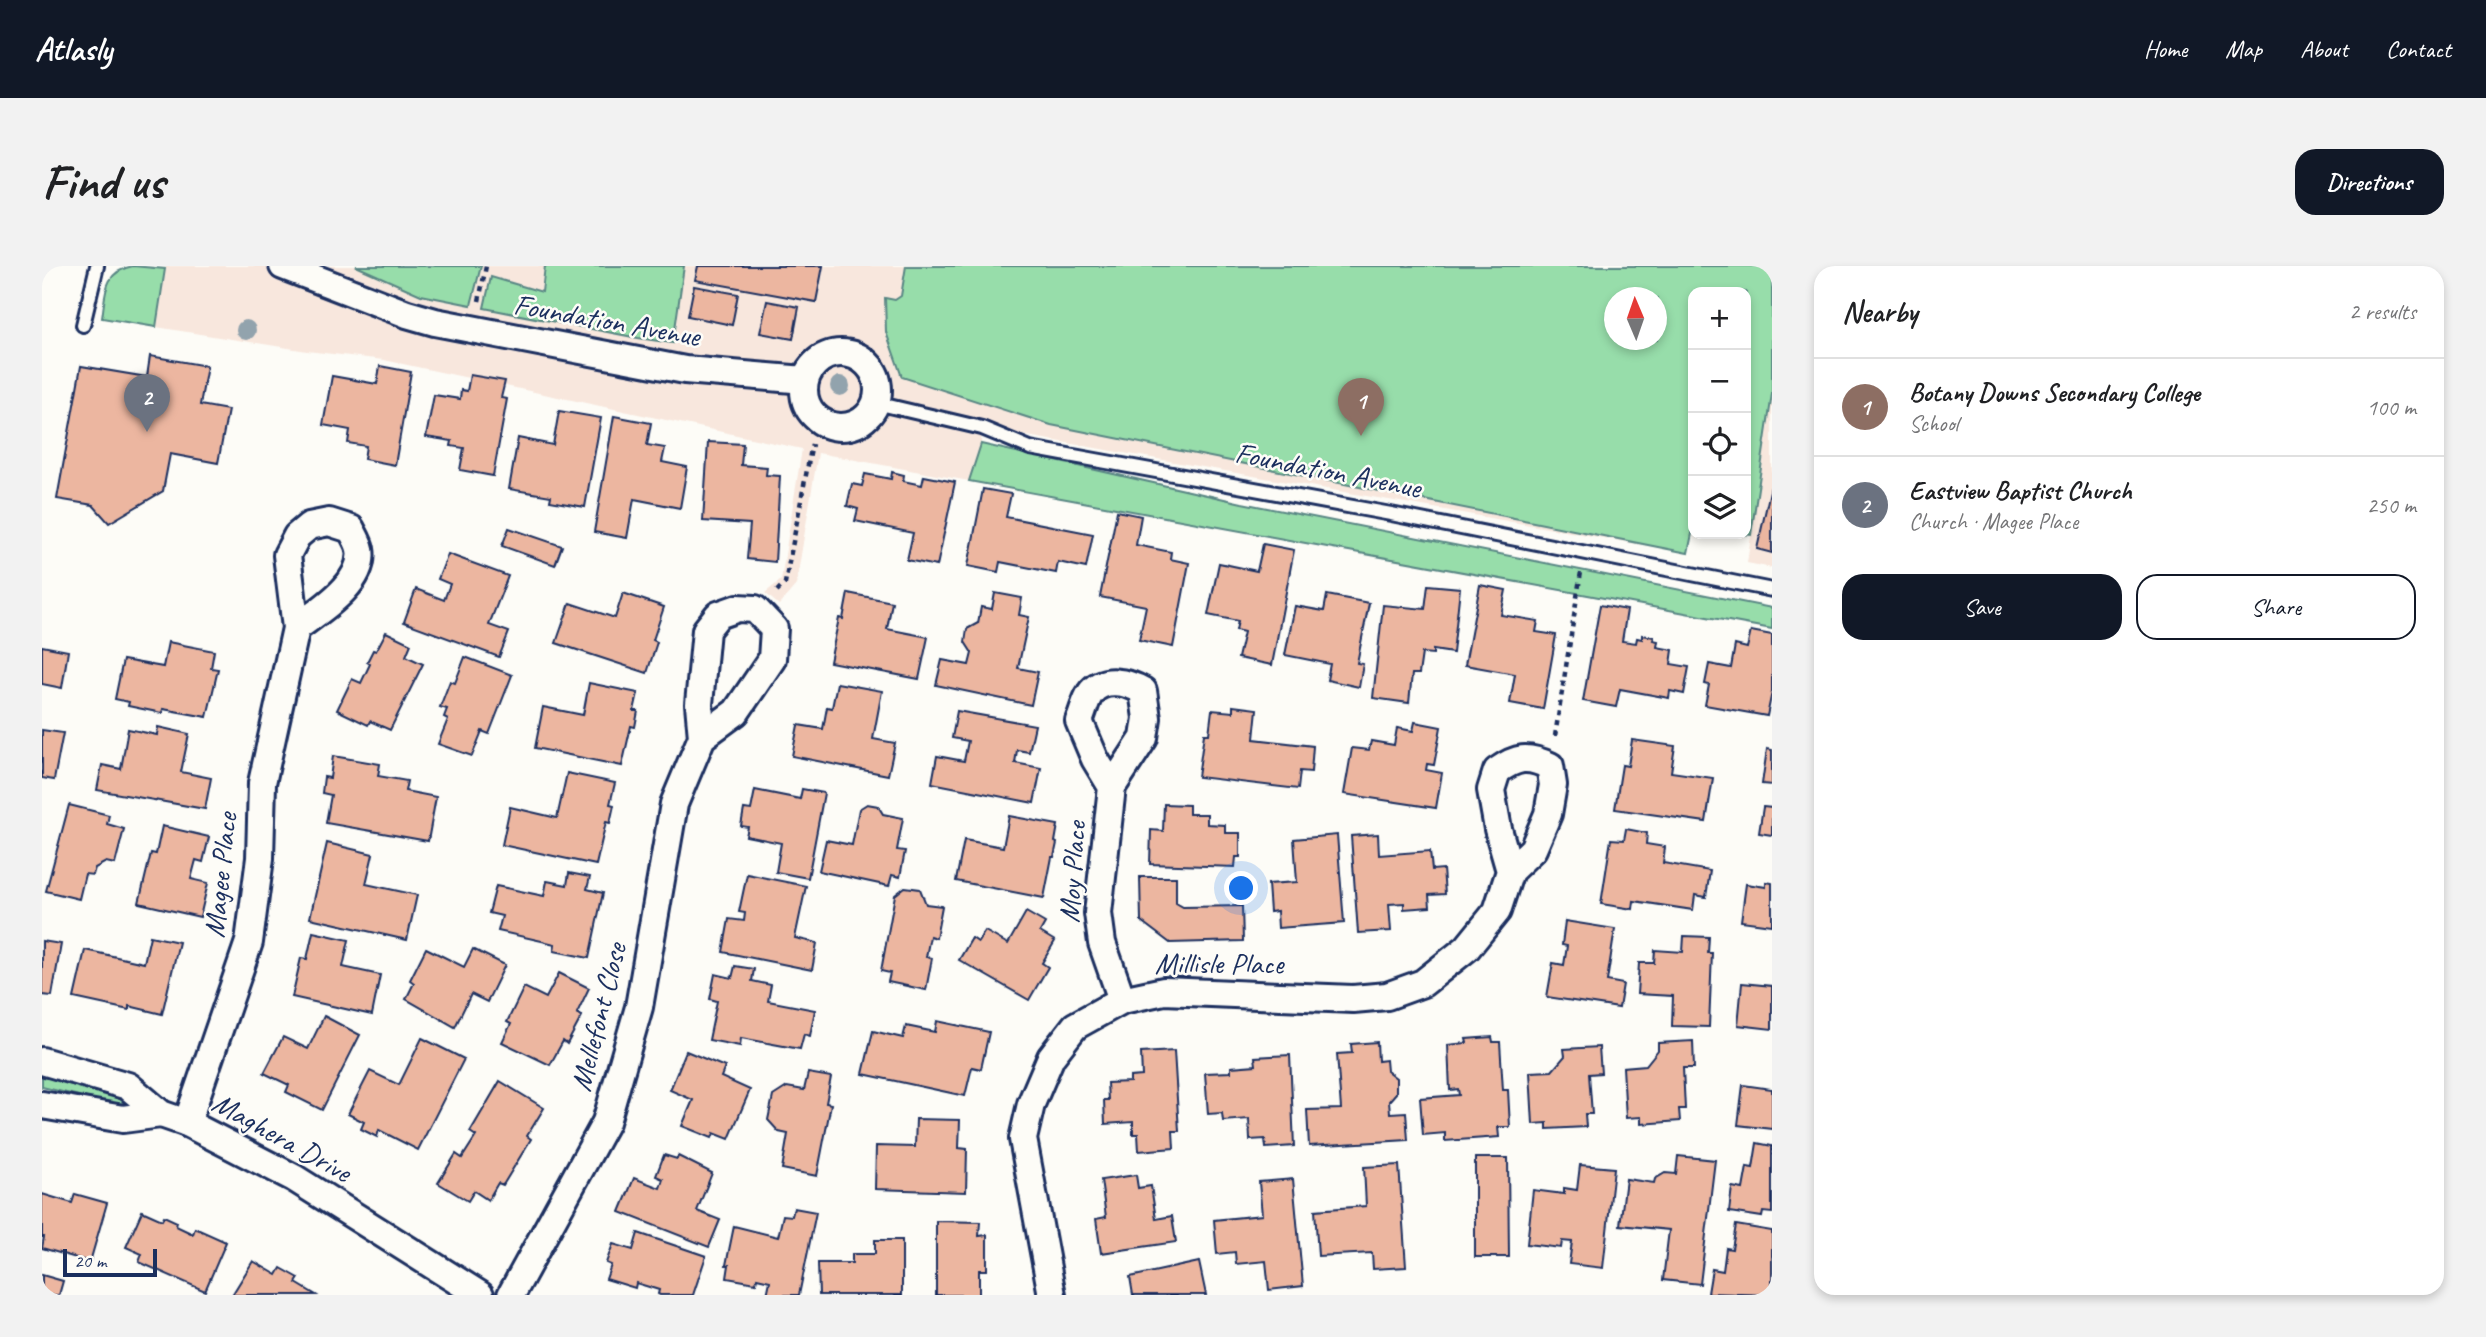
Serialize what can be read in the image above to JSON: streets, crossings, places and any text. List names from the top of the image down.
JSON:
{
  "streets": {
    "street": [
      "Foundation Avenue",
      "Moy Place",
      "Magee Place",
      "Millisle Place",
      "Mellefont Close",
      "Maghera Drive"
    ]
  },
  "crossings": [
    ["Moy Place", "Millisle Place"],
    ["Magee Place", "Maghera Drive"]
  ],
  "scale_bar": "20 m",
  "north": "top",
  "page": {
    "header": "Atlasly",
    "nav": [
      "Home",
      "Map",
      "About",
      "Contact"
    ],
    "buttons": [
      "Directions",
      ["Save", "Share"]
    ],
    "title": "Find us",
    "heading": ["Nearby", "2 results"],
    "map_buttons": ["+", "−"],
    "list": [
      {
        "mark": "1",
        "name": "Botany Downs Secondary College",
        "note": "School",
        "value": "100 m"
      },
      {
        "mark": "2",
        "name": "Eastview Baptist Church",
        "note": "Church · Magee Place",
        "value": "250 m"
      }
    ],
    "pins": ["2", "1"],
    "scale": "20 m"
  }
}
